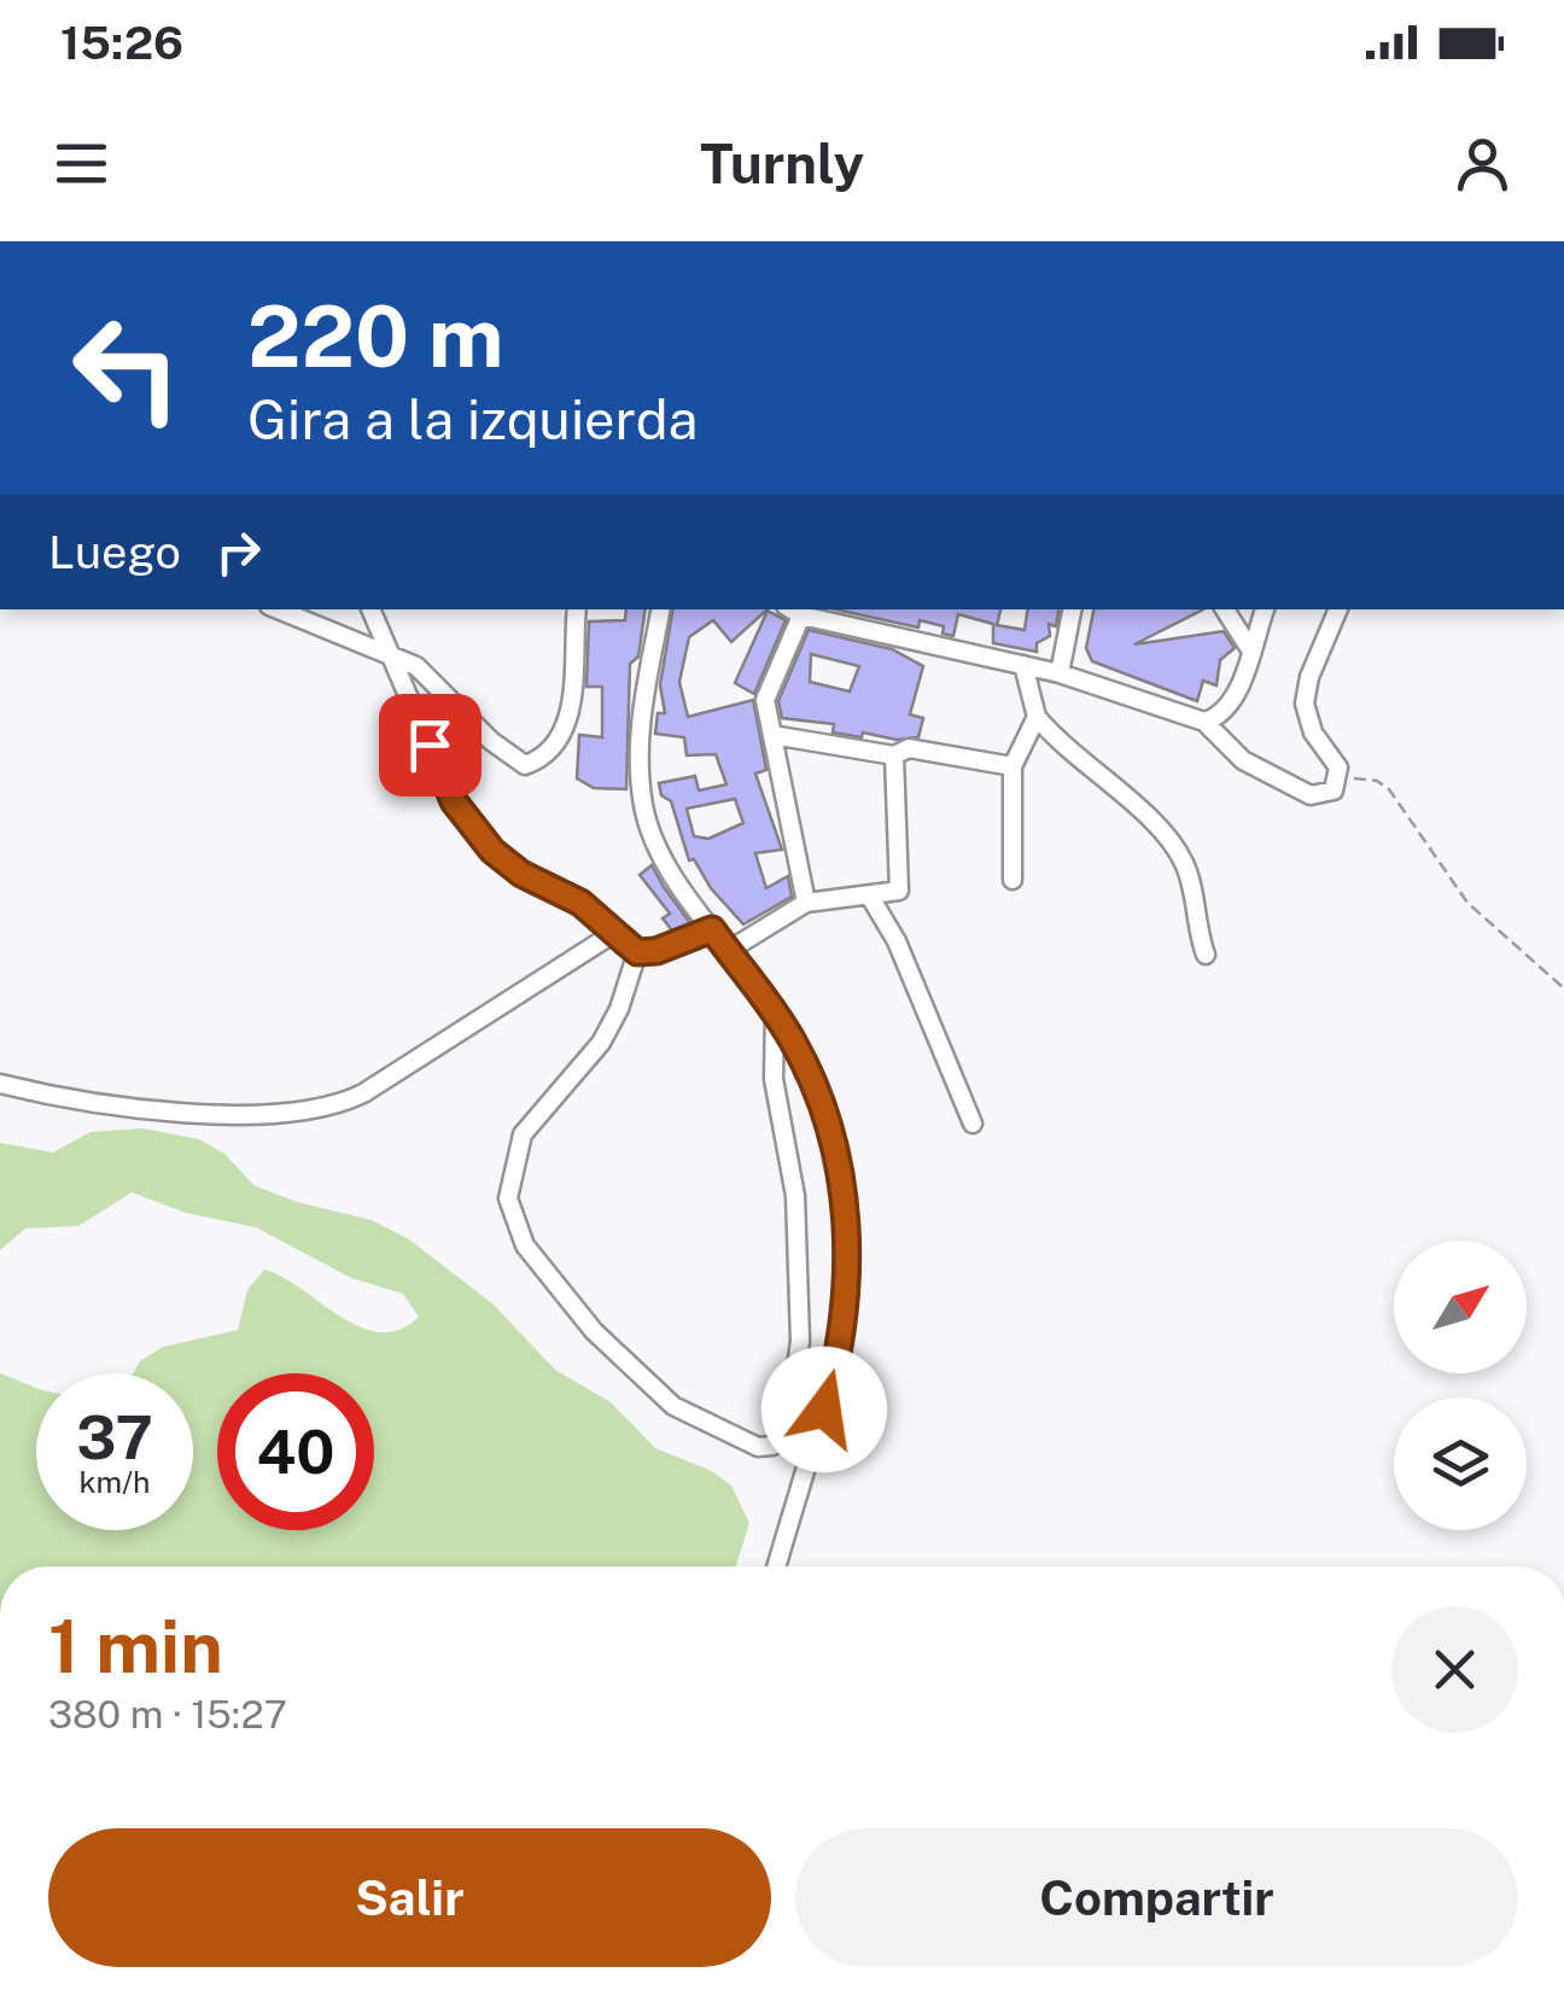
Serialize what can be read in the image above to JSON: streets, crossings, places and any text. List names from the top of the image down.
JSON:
{
  "north": "top right",
  "page": {
    "status": "15:26",
    "header": "Turnly",
    "turn": ["220 m", "Gira a la izquierda"],
    "then": "Luego",
    "speed": "37 km/h",
    "limit": "40",
    "heading": ["1 min", "380 m · 15:27"],
    "buttons": ["Salir", "Compartir"]
  }
}
